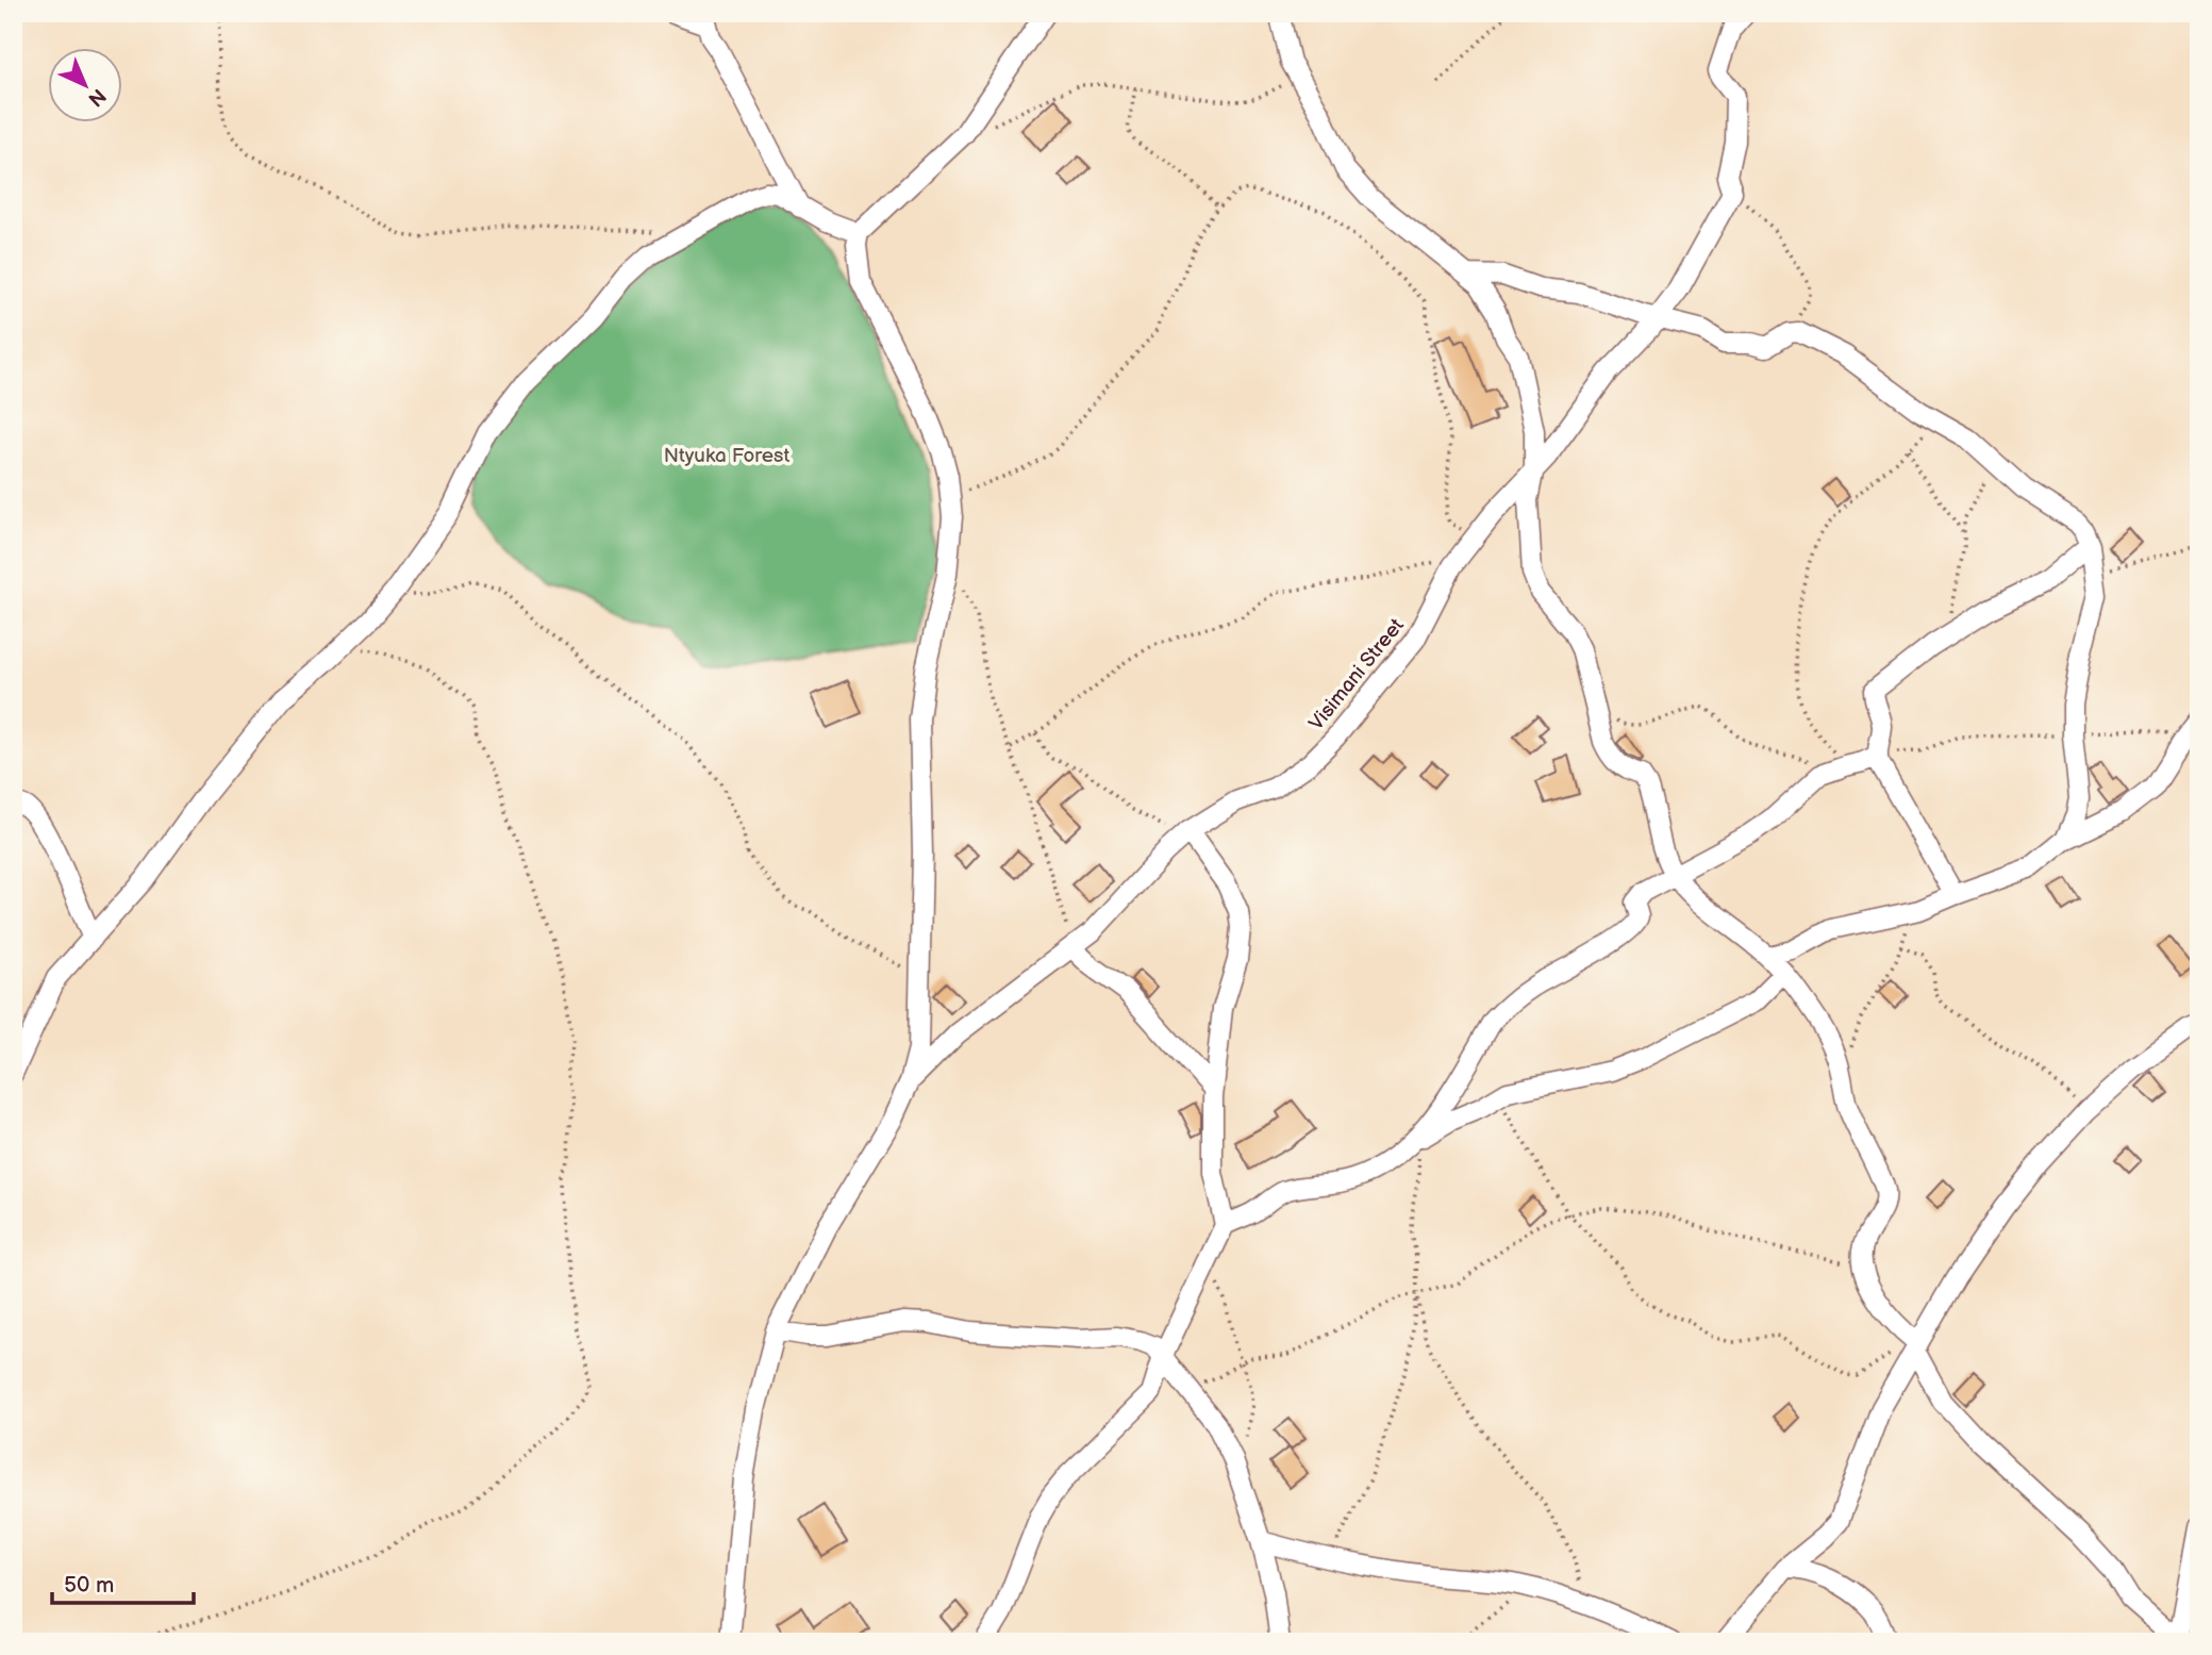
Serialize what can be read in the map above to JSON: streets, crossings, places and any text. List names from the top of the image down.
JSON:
{
  "streets": {
    "street": ["Visimani Street"]
  },
  "parks": ["Ntyuka Forest"],
  "scale_bar": "50 m",
  "north": "bottom right"
}
